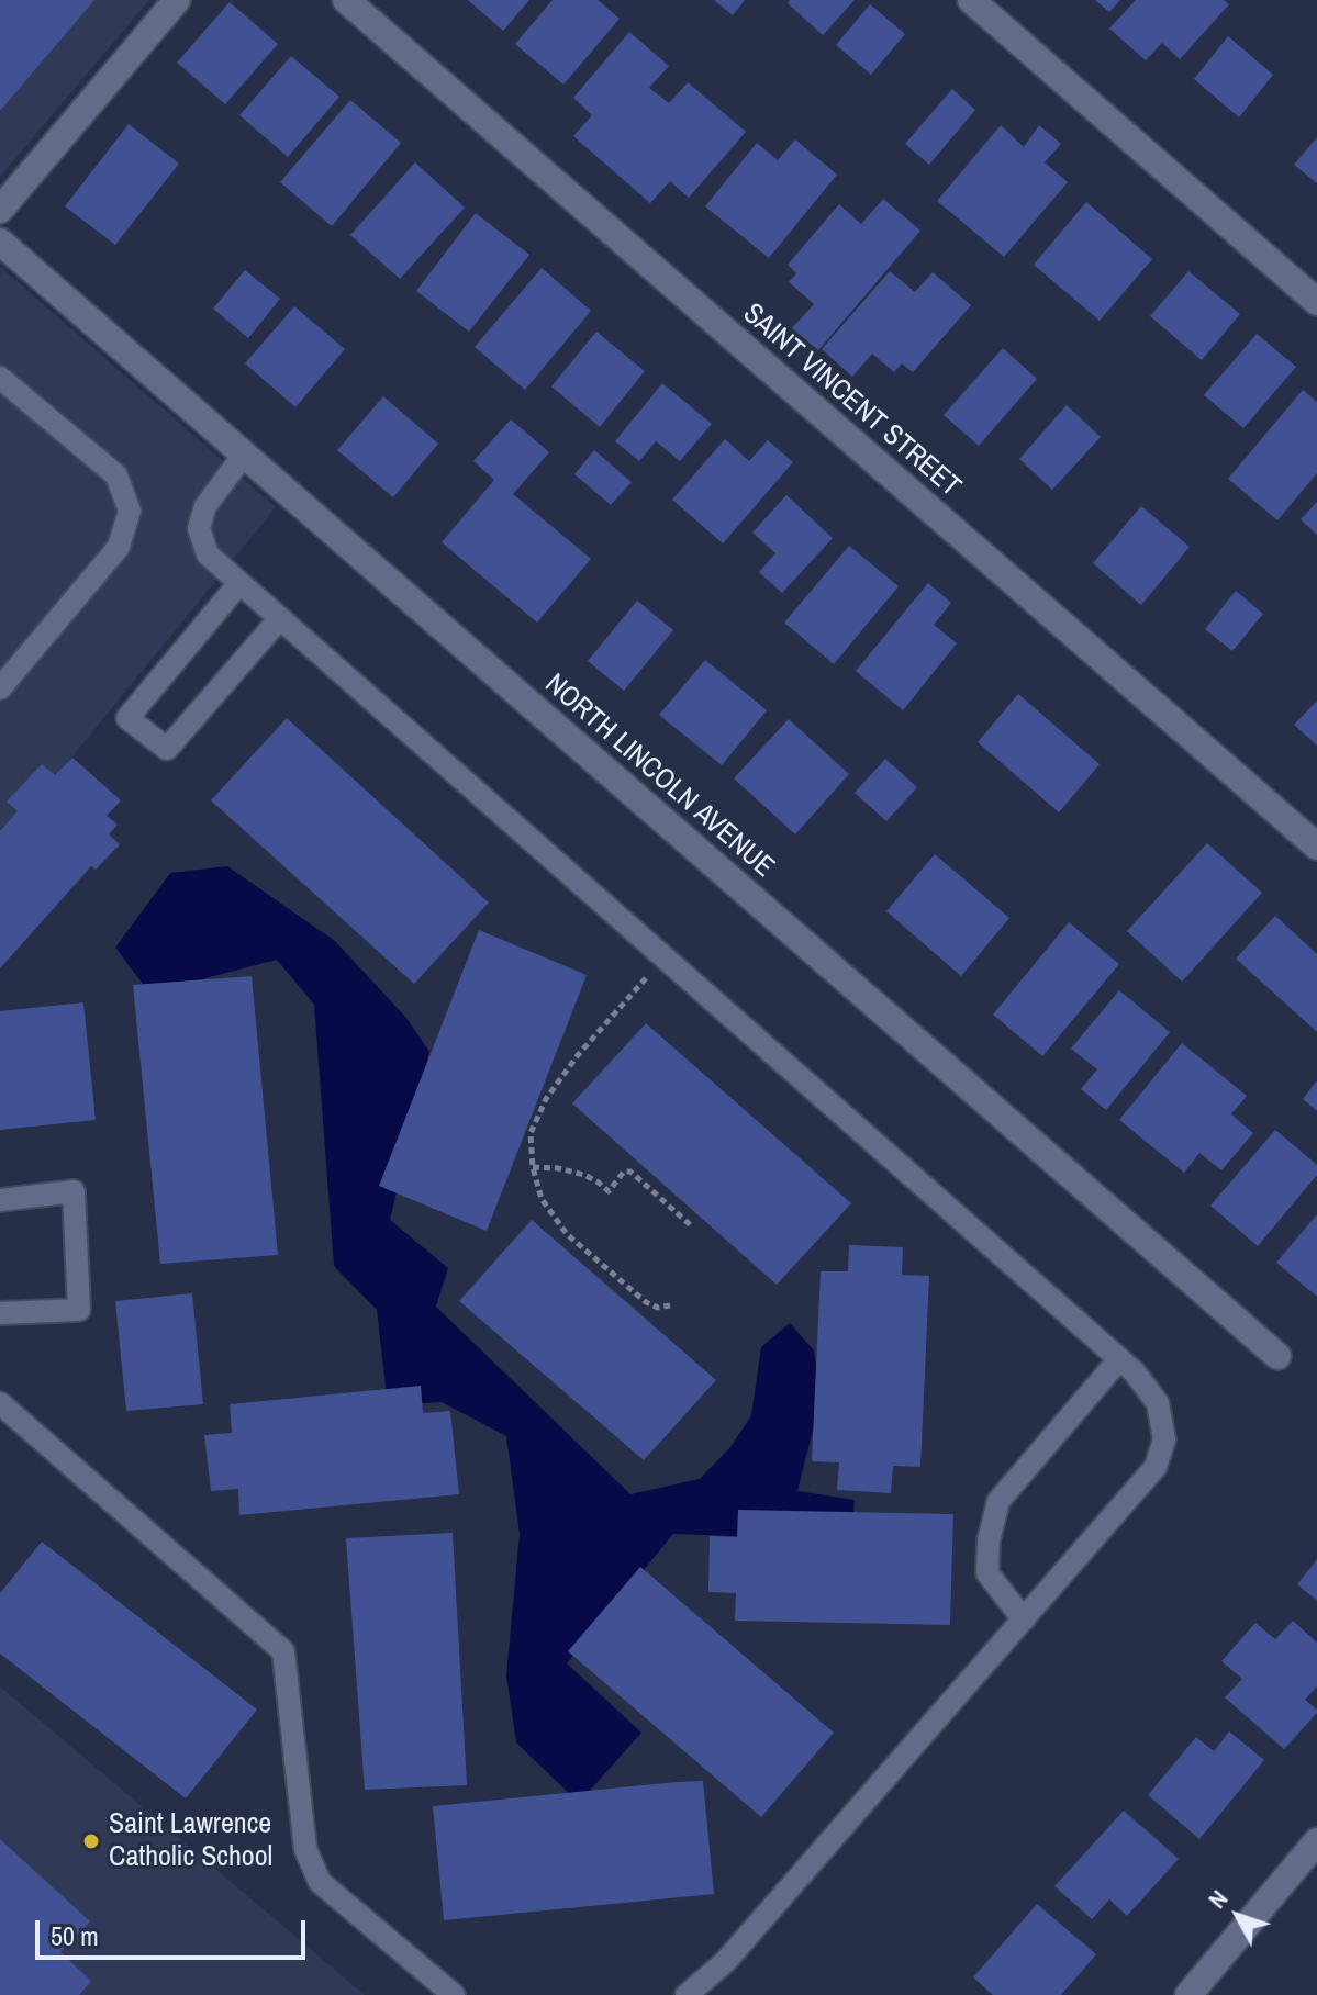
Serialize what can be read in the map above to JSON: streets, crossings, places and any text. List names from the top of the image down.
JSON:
{
  "streets": {
    "street": ["SAINT VINCENT STREET", "NORTH LINCOLN AVENUE"]
  },
  "places": ["Saint Lawrence Catholic School"],
  "scale_bar": "50 m",
  "north": "top left"
}
